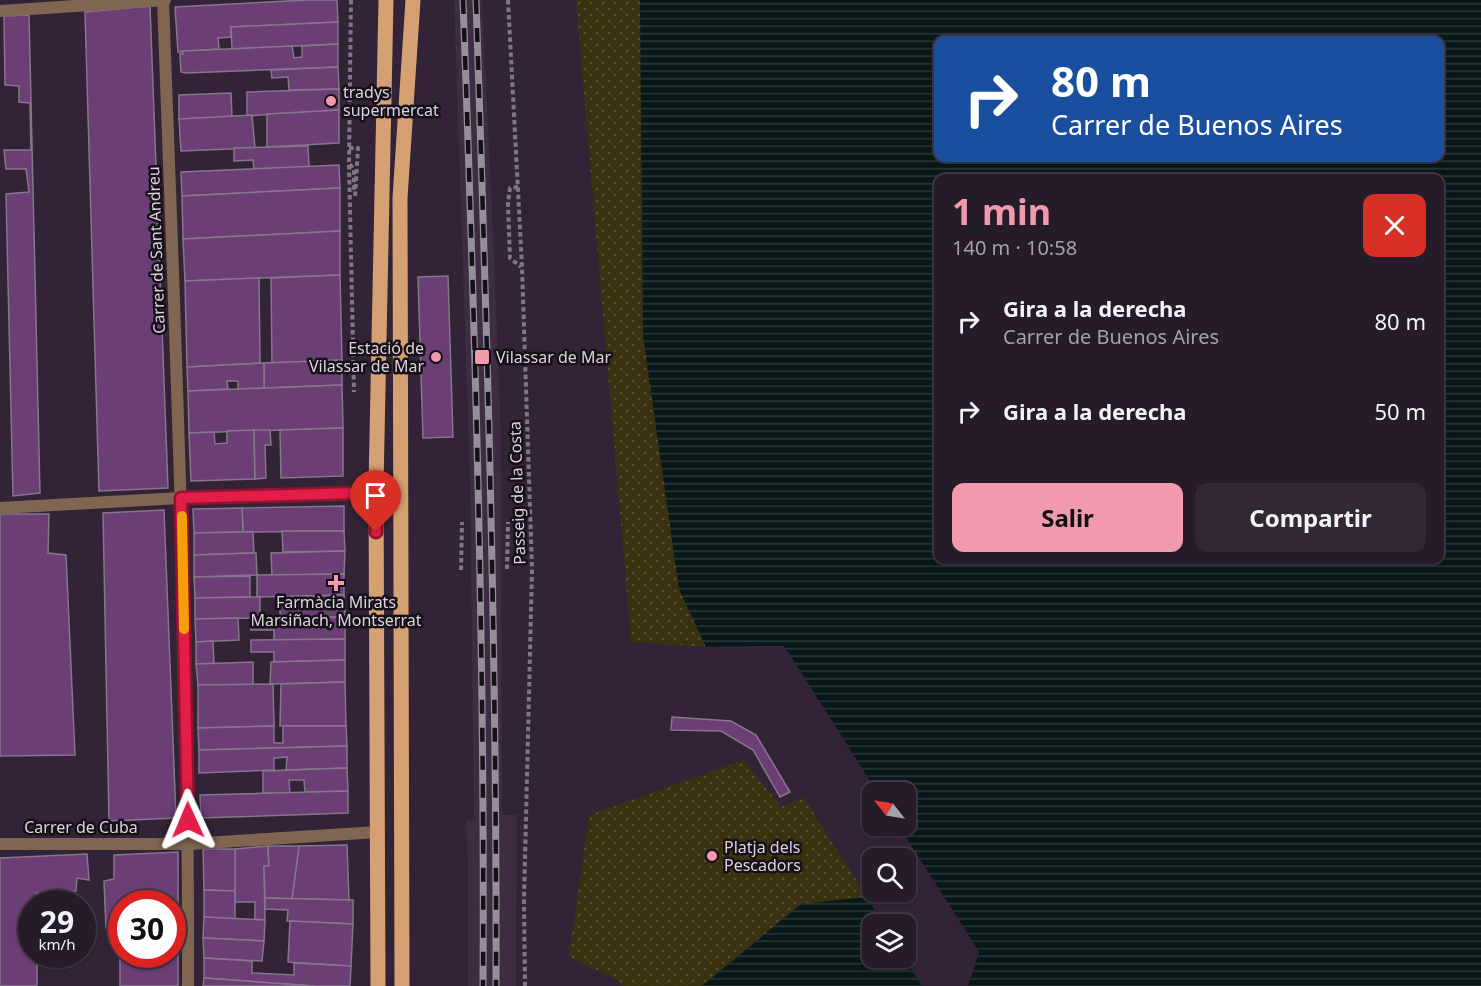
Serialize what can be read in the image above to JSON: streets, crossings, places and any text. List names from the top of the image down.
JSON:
{
  "streets": {
    "street": ["Carrer de Sant Andreu", "Carrer de Cuba"],
    "path": ["Passeig de la Costa"]
  },
  "crossings": [
    ["Carrer de Sant Andreu", "Carrer de Cuba"]
  ],
  "places": {
    "other": ["tradys supermercat", "Estació de Vilassar de Mar", "Platja dels Pescadors"],
    "transit": ["Vilassar de Mar"],
    "health": ["Farmàcia Mirats Marsiñach, Montserrat"]
  },
  "north": "top left",
  "page": {
    "turn": ["80 m", "Carrer de Buenos Aires"],
    "heading": ["1 min", "140 m · 10:58"],
    "list": [
      {
        "name": "Gira a la derecha",
        "note": "Carrer de Buenos Aires",
        "value": "80 m"
      },
      {
        "name": "Gira a la derecha",
        "value": "50 m"
      }
    ],
    "buttons": ["Salir", "Compartir"],
    "speed": "29 km/h",
    "limit": "30"
  }
}
